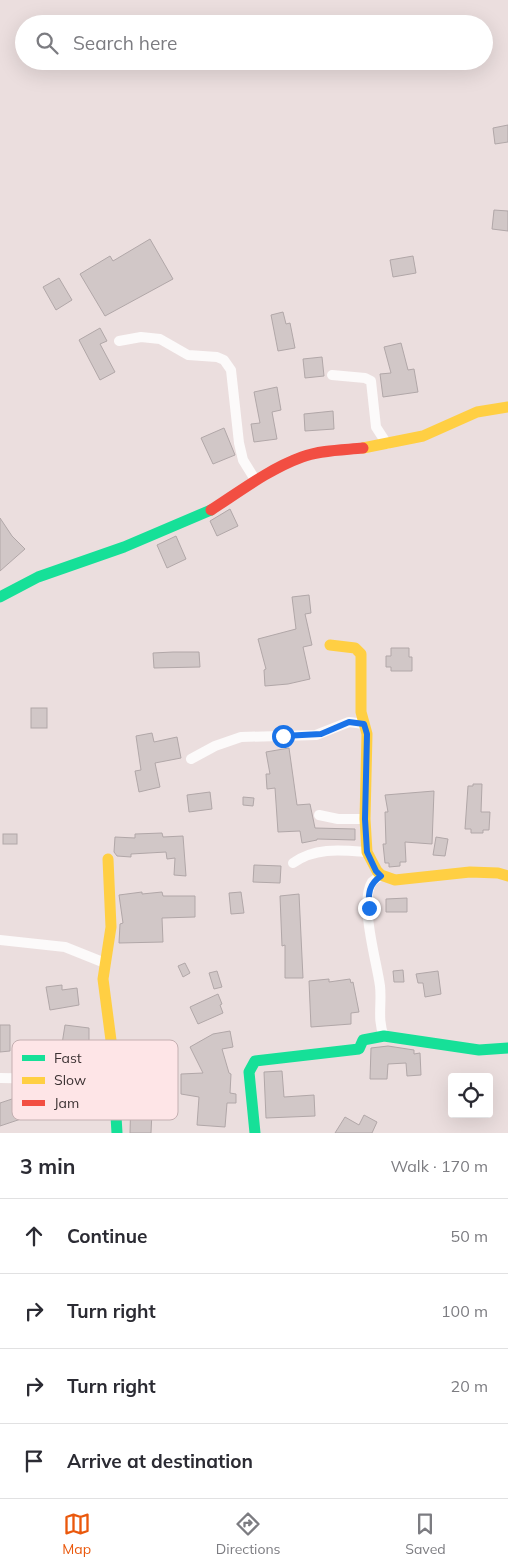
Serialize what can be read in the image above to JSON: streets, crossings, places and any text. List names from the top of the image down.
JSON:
{
  "legend": ["Fast", "Slow", "Jam"],
  "page": {
    "search": "Search here",
    "heading": ["3 min", "Walk · 170 m"],
    "list": [
      ["Continue", "50 m"],
      ["Turn right", "100 m"],
      ["Turn right", "20 m"],
      "Arrive at destination"
    ],
    "nav": ["Map", "Directions", "Saved"]
  }
}
